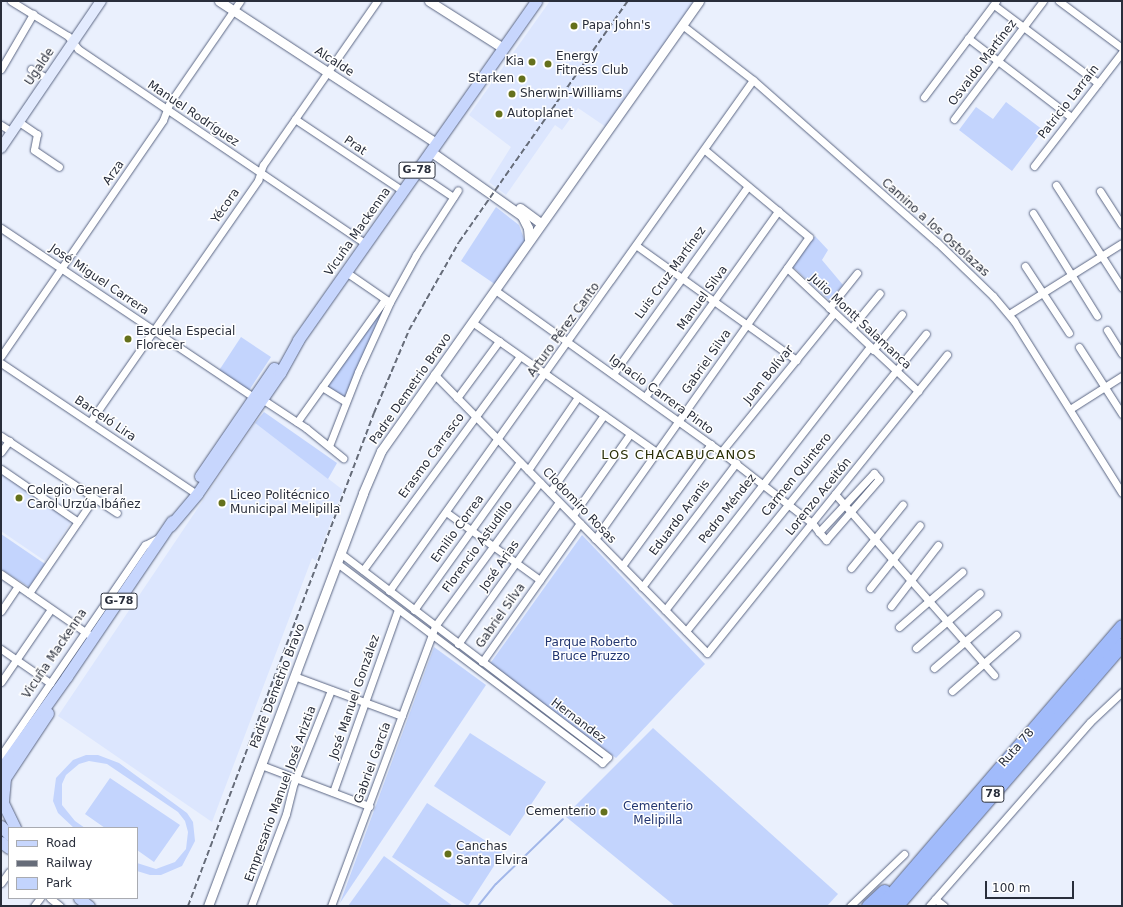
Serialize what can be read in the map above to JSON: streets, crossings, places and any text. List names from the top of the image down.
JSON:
{
  "streets": {
    "highway": ["Ruta 78", "78"],
    "main road": ["Ugalde", "G-78", "Vicuña Mackenna"],
    "street": [
      "Alcalde",
      "Osvaldo Martínez",
      "Patricio Larraín",
      "Manuel Rodríguez",
      "Prat",
      "Arza",
      "Yécora",
      "Camino a los Ostolazas",
      "Luis Cruz Martínez",
      "José Miguel Carrera",
      "Manuel Silva",
      "Julio Montt Salamanca",
      "Arturo Pérez Canto",
      "Gabriel Silva",
      "Juan Bolívar",
      "Padre Demetrio Bravo",
      "Ignacio Carrera Pinto",
      "Barceló Lira",
      "Erasmo Carrasco",
      "Carmen Quintero",
      "Lorenzo Aceitón",
      "Clodomiro Rosas",
      "Pedro Méndez",
      "Eduardo Aranis",
      "Emilio Correa",
      "Florencio Astudillo",
      "José Arias",
      "José Manuel González",
      "Hernandez",
      "Gabriel García",
      "Empresario Manuel José Ariztia"
    ]
  },
  "crossings": [
    ["Alcalde", "Arza"],
    ["Alcalde", "Yécora"],
    ["Alcalde", "Vicuña Mackenna"],
    ["Alcalde", "Padre Demetrio Bravo"],
    ["Ugalde", "Manuel Rodríguez"],
    ["Manuel Rodríguez", "Arza"],
    ["Manuel Rodríguez", "Yécora"],
    ["Manuel Rodríguez", "Vicuña Mackenna"],
    ["Prat", "Yécora"],
    ["Prat", "Vicuña Mackenna"],
    ["Arza", "José Miguel Carrera"],
    ["Yécora", "José Miguel Carrera"],
    ["Yécora", "Barceló Lira"],
    ["Camino a los Ostolazas", "Arturo Pérez Canto"],
    ["Camino a los Ostolazas", "Padre Demetrio Bravo"],
    ["Vicuña Mackenna", "José Miguel Carrera"],
    ["Vicuña Mackenna", "Barceló Lira"],
    ["Luis Cruz Martínez", "Ignacio Carrera Pinto"],
    ["Manuel Silva", "Gabriel Silva"],
    ["Manuel Silva", "Ignacio Carrera Pinto"],
    ["Julio Montt Salamanca", "Gabriel Silva"],
    ["Julio Montt Salamanca", "Juan Bolívar"],
    ["Julio Montt Salamanca", "Carmen Quintero"],
    ["Julio Montt Salamanca", "Lorenzo Aceitón"],
    ["Julio Montt Salamanca", "Pedro Méndez"],
    ["Arturo Pérez Canto", "Ignacio Carrera Pinto"],
    ["Arturo Pérez Canto", "Clodomiro Rosas"],
    ["Arturo Pérez Canto", "Hernandez"],
    ["Gabriel Silva", "Ignacio Carrera Pinto"],
    ["Gabriel Silva", "Clodomiro Rosas"],
    ["Gabriel Silva", "Hernandez"],
    ["Juan Bolívar", "Ignacio Carrera Pinto"],
    ["Padre Demetrio Bravo", "Ignacio Carrera Pinto"],
    ["Padre Demetrio Bravo", "Clodomiro Rosas"],
    ["Padre Demetrio Bravo", "Hernandez"],
    ["Ignacio Carrera Pinto", "Carmen Quintero"],
    ["Ignacio Carrera Pinto", "Lorenzo Aceitón"],
    ["Ignacio Carrera Pinto", "Pedro Méndez"],
    ["Ignacio Carrera Pinto", "Eduardo Aranis"],
    ["Erasmo Carrasco", "Clodomiro Rosas"],
    ["Erasmo Carrasco", "Hernandez"],
    ["Carmen Quintero", "Clodomiro Rosas"],
    ["Lorenzo Aceitón", "Clodomiro Rosas"],
    ["Clodomiro Rosas", "Pedro Méndez"],
    ["Clodomiro Rosas", "Eduardo Aranis"],
    ["Clodomiro Rosas", "Emilio Correa"],
    ["Clodomiro Rosas", "Florencio Astudillo"],
    ["Clodomiro Rosas", "José Arias"],
    ["Emilio Correa", "Hernandez"],
    ["Florencio Astudillo", "Hernandez"],
    ["Florencio Astudillo", "Gabriel García"],
    ["José Arias", "Hernandez"],
    ["José Manuel González", "Hernandez"],
    ["Hernandez", "Gabriel García"]
  ],
  "districts": ["LOS CHACABUCANOS"],
  "parks": ["Parque Roberto Bruce Pruzzo", "Cementerio Melipilla"],
  "places": [
    "Papa John's",
    "Kia",
    "Energy Fitness Club",
    "Starken",
    "Sherwin-Williams",
    "Autoplanet",
    "Escuela Especial Florecer",
    "Colegio General Carol Urzúa Ibáñez",
    "Liceo Politécnico Municipal Melipilla",
    "Cementerio",
    "Canchas Santa Elvira"
  ],
  "legend": ["Road", "Railway", "Park"],
  "scale_bar": "100 m"
}
